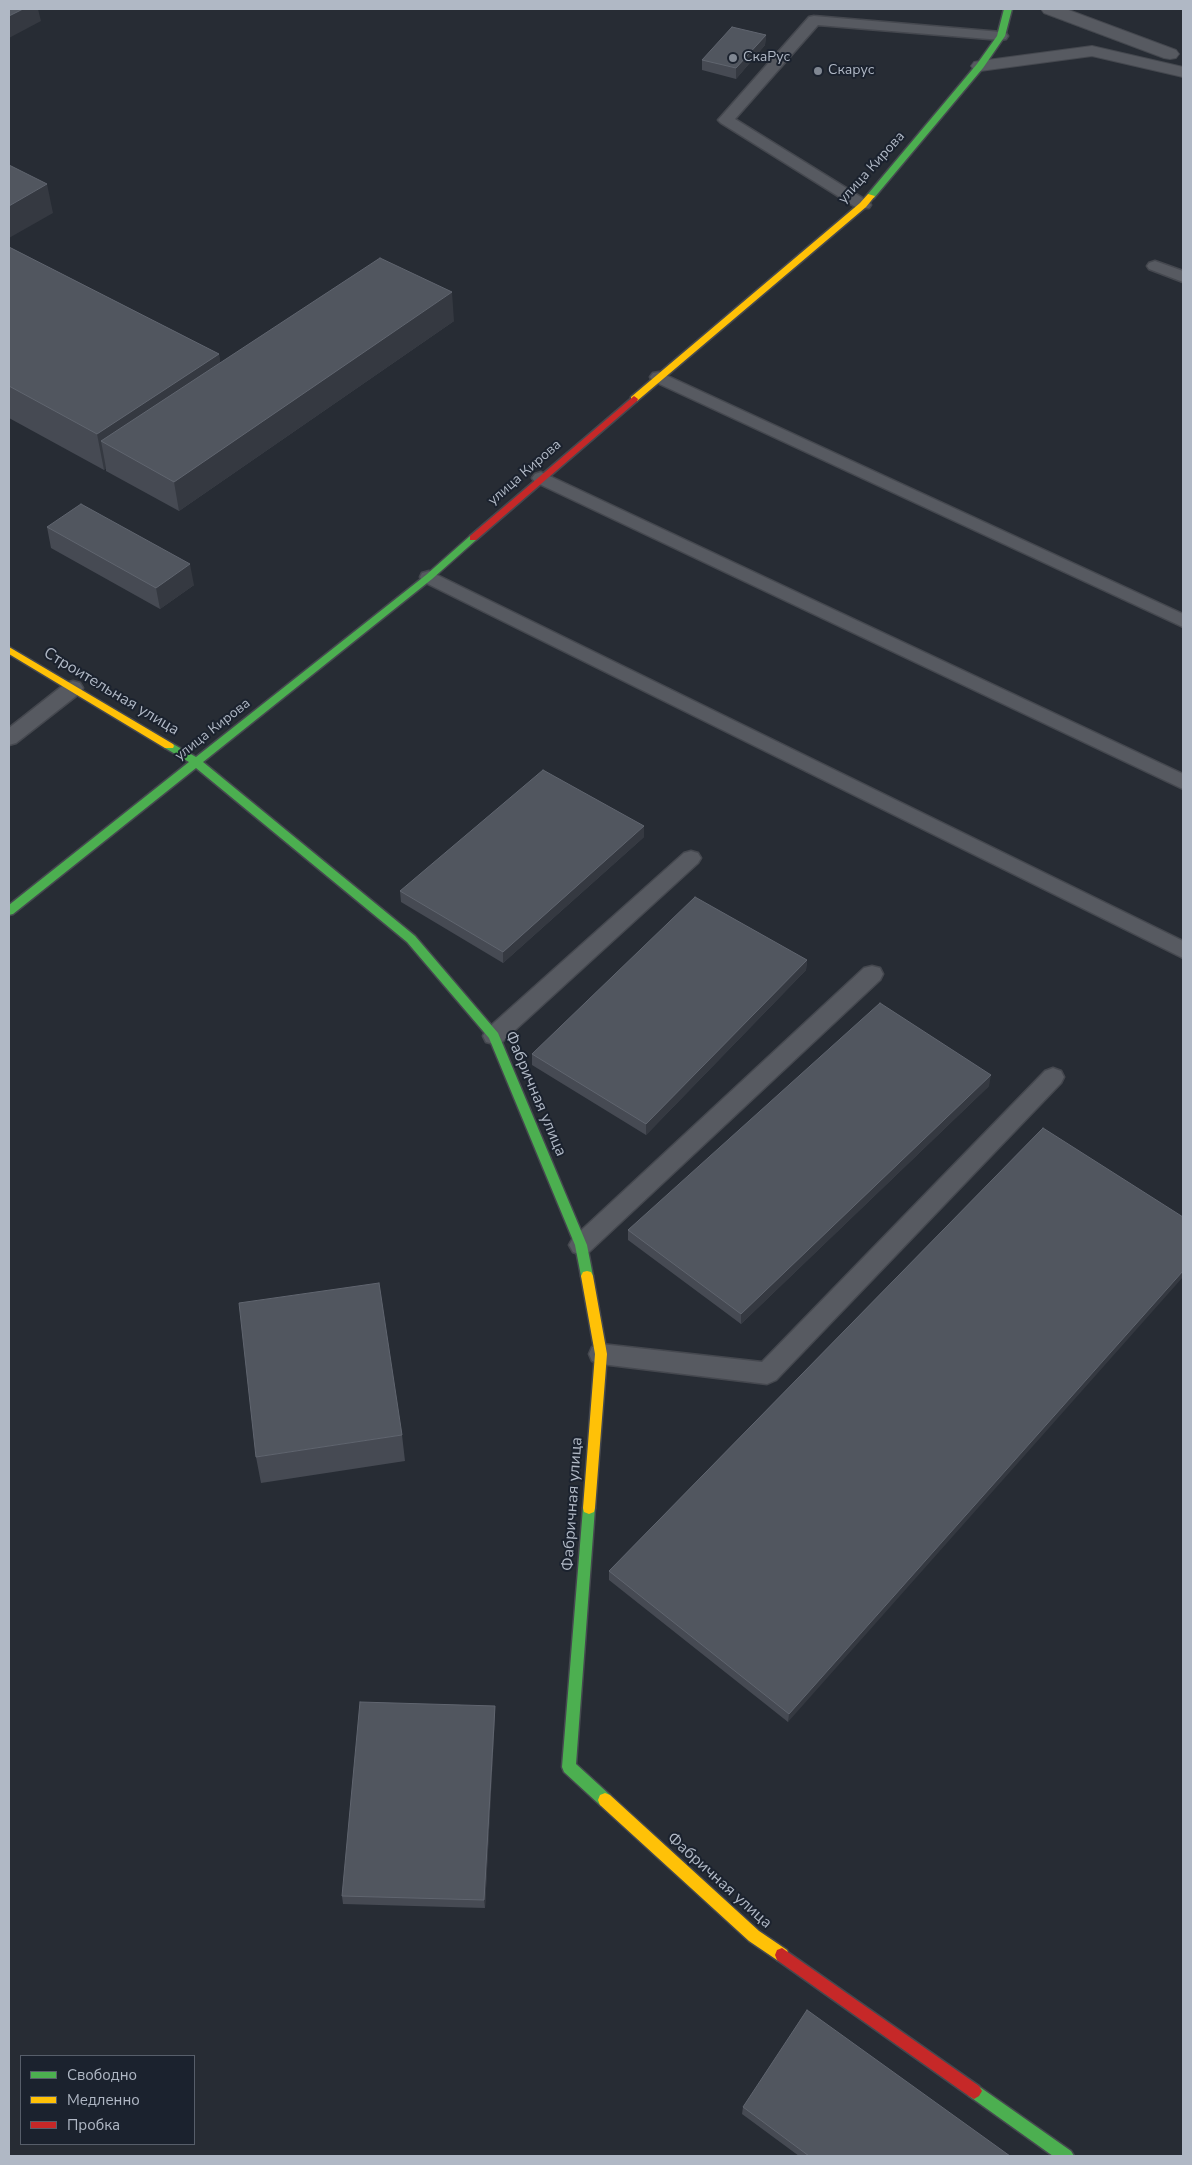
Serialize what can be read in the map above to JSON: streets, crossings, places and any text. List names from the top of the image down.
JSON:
{
  "streets": {
    "street": ["улица Кирова", "Строительная улица", "Фабричная улица"]
  },
  "crossings": [
    ["улица Кирова", "Строительная улица"],
    ["улица Кирова", "Фабричная улица"],
    ["Строительная улица", "Фабричная улица"]
  ],
  "places": ["СкаРус", "Скарус"],
  "legend": ["Свободно", "Медленно", "Пробка"]
}
